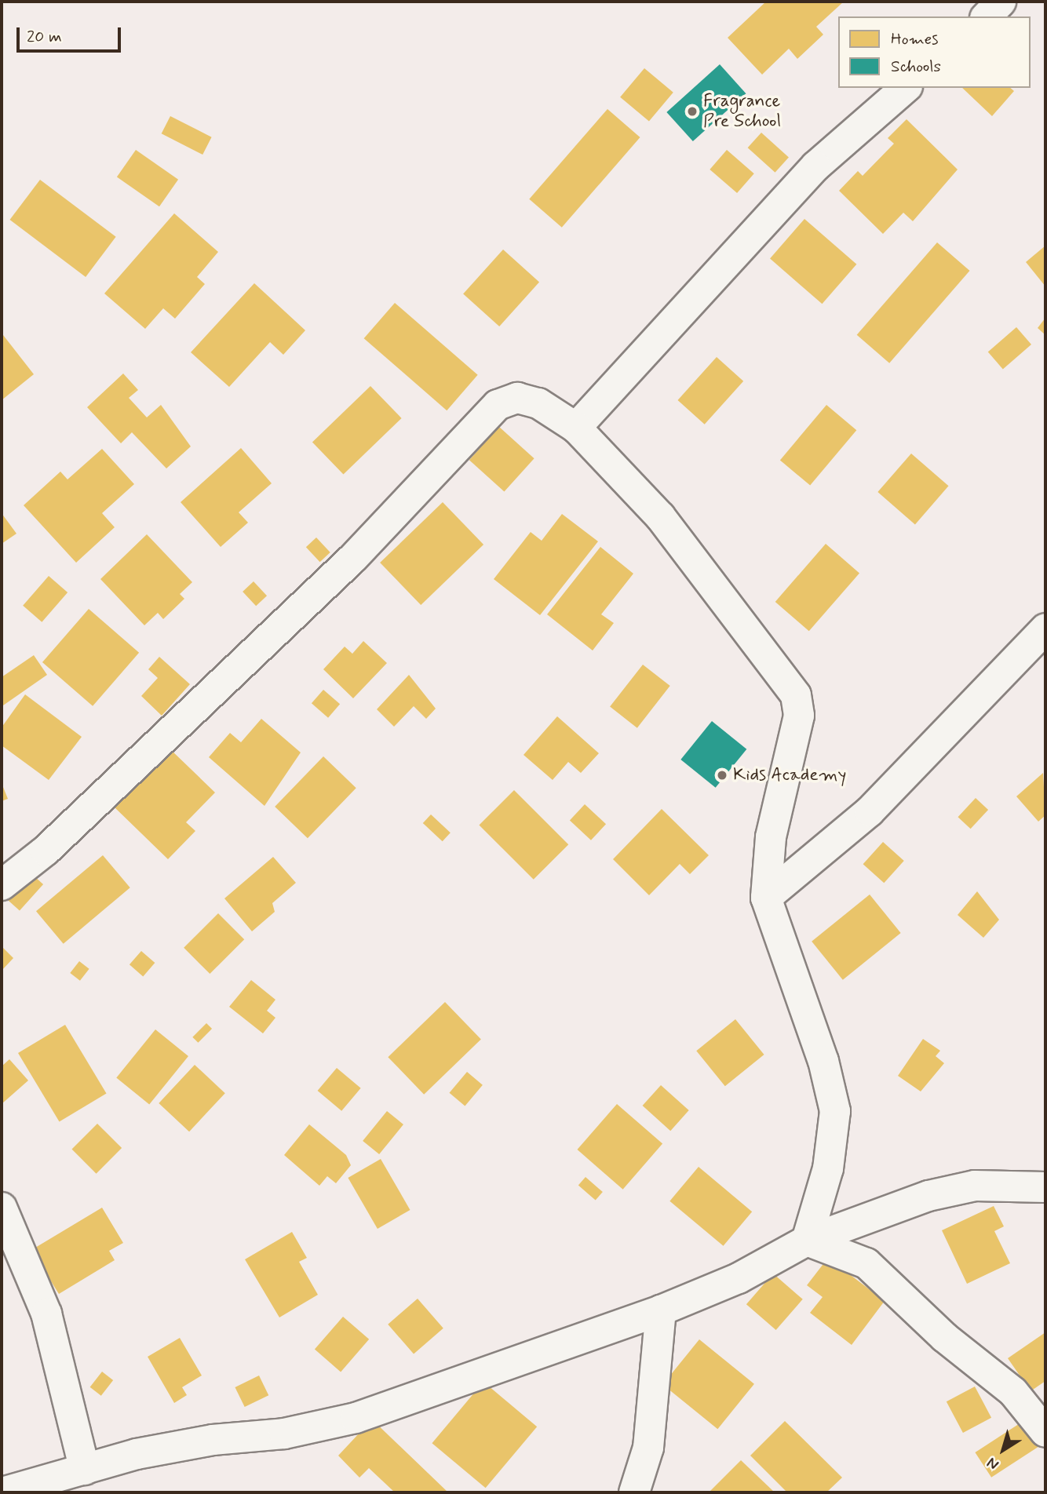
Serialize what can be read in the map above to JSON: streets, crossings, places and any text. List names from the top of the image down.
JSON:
{
  "places": ["Fragrance Pre School", "Kids Academy"],
  "legend": ["Homes", "Schools"],
  "scale_bar": "20 m",
  "north": "bottom left"
}
